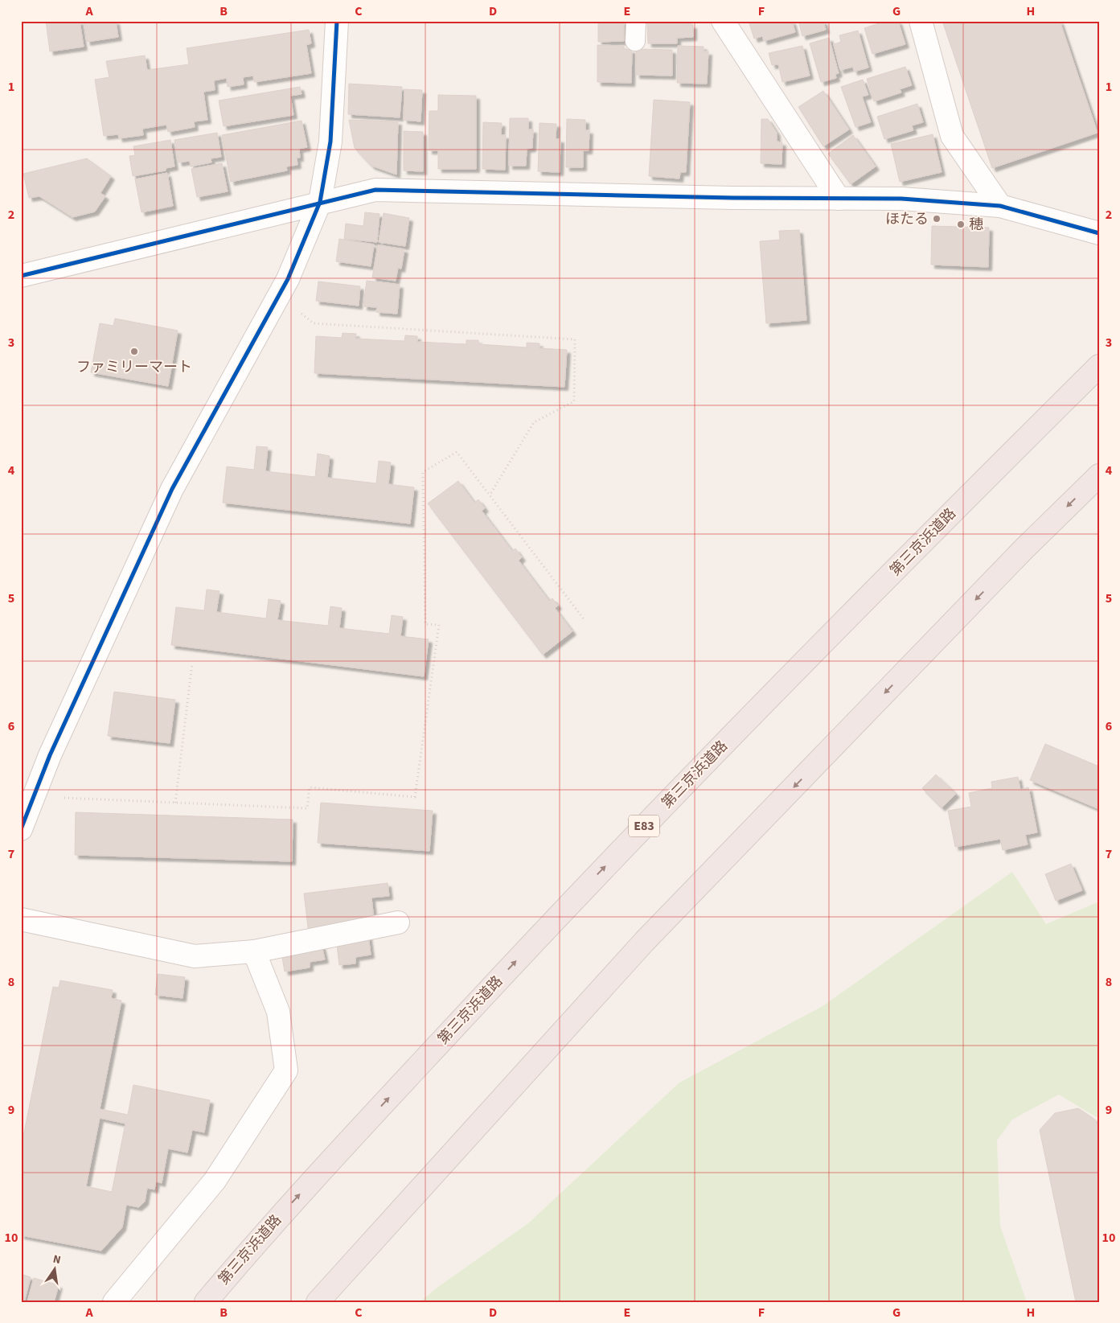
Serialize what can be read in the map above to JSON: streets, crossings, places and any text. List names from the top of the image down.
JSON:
{
  "streets": {
    "highway": ["第三京浜道路", "E83"]
  },
  "places": ["ほたる", "穂", "ファミリーマート"],
  "north": "top",
  "grid": {
    "columns": [
      "A",
      "B",
      "C",
      "D",
      "E",
      "F",
      "G",
      "H"
    ],
    "rows": [
      "1",
      "2",
      "3",
      "4",
      "5",
      "6",
      "7",
      "8",
      "9",
      "10"
    ]
  }
}
